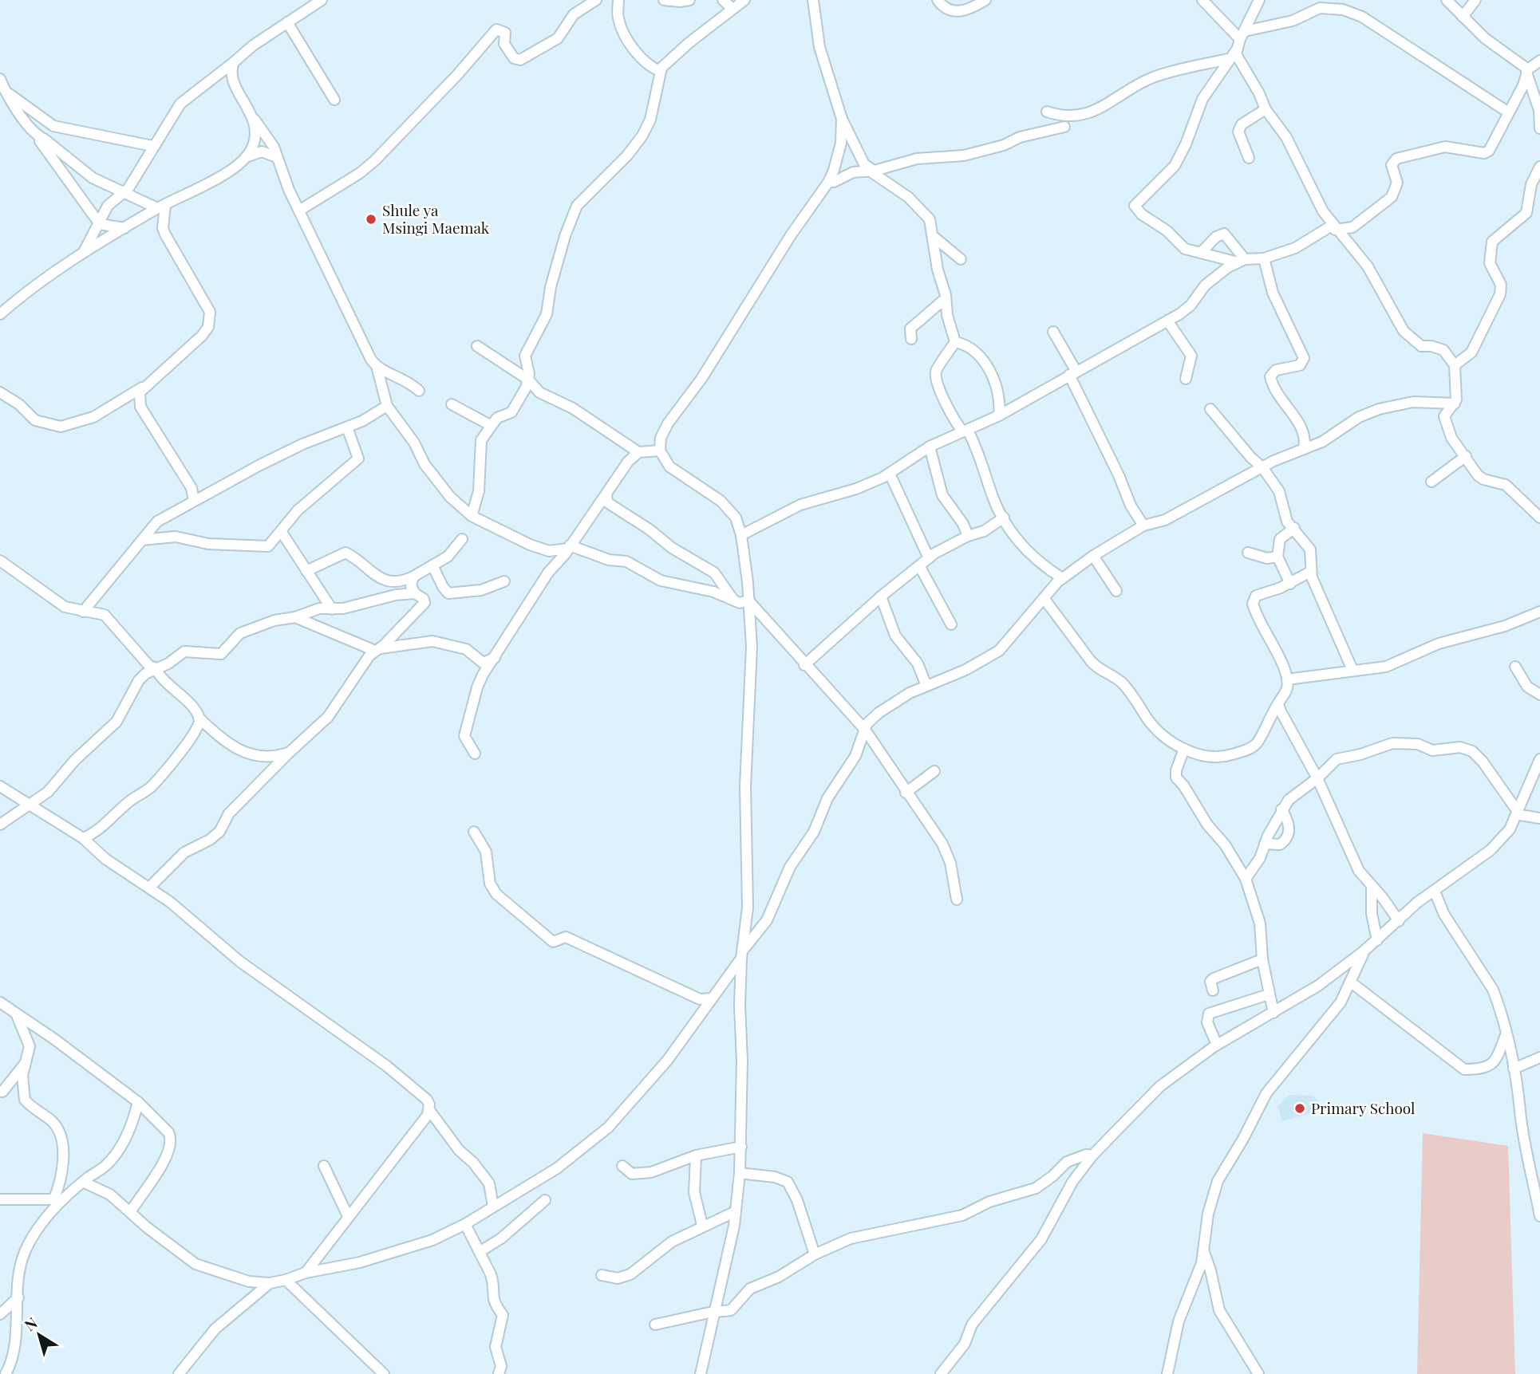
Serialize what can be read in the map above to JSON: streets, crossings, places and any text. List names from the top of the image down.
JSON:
{
  "places": ["Shule ya Msingi Maemak", "Primary School"],
  "north": "top left"
}
